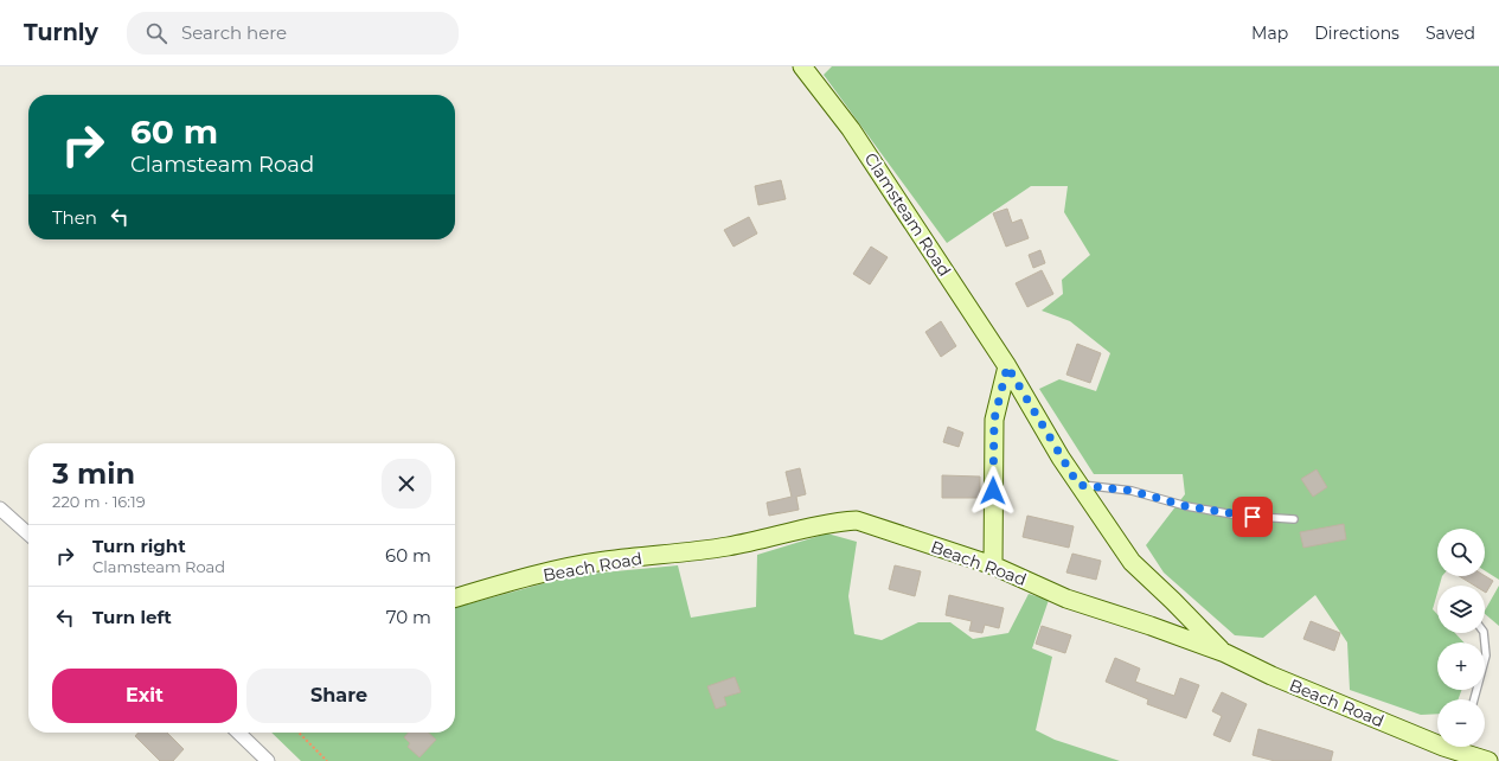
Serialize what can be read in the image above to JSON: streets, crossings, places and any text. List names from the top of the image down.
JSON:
{
  "streets": {
    "street": ["Clamsteam Road", "Beach Road"]
  },
  "crossings": [
    ["Clamsteam Road", "Beach Road"]
  ],
  "page": {
    "header": "Turnly",
    "search": "Search here",
    "nav": ["Map", "Directions", "Saved"],
    "turn": ["60 m", "Clamsteam Road"],
    "then": "Then",
    "heading": ["3 min", "220 m · 16:19"],
    "list": [
      {
        "name": "Turn right",
        "note": "Clamsteam Road",
        "value": "60 m"
      },
      {
        "name": "Turn left",
        "value": "70 m"
      }
    ],
    "map_buttons": ["+", "−"],
    "buttons": ["Exit", "Share"]
  }
}
